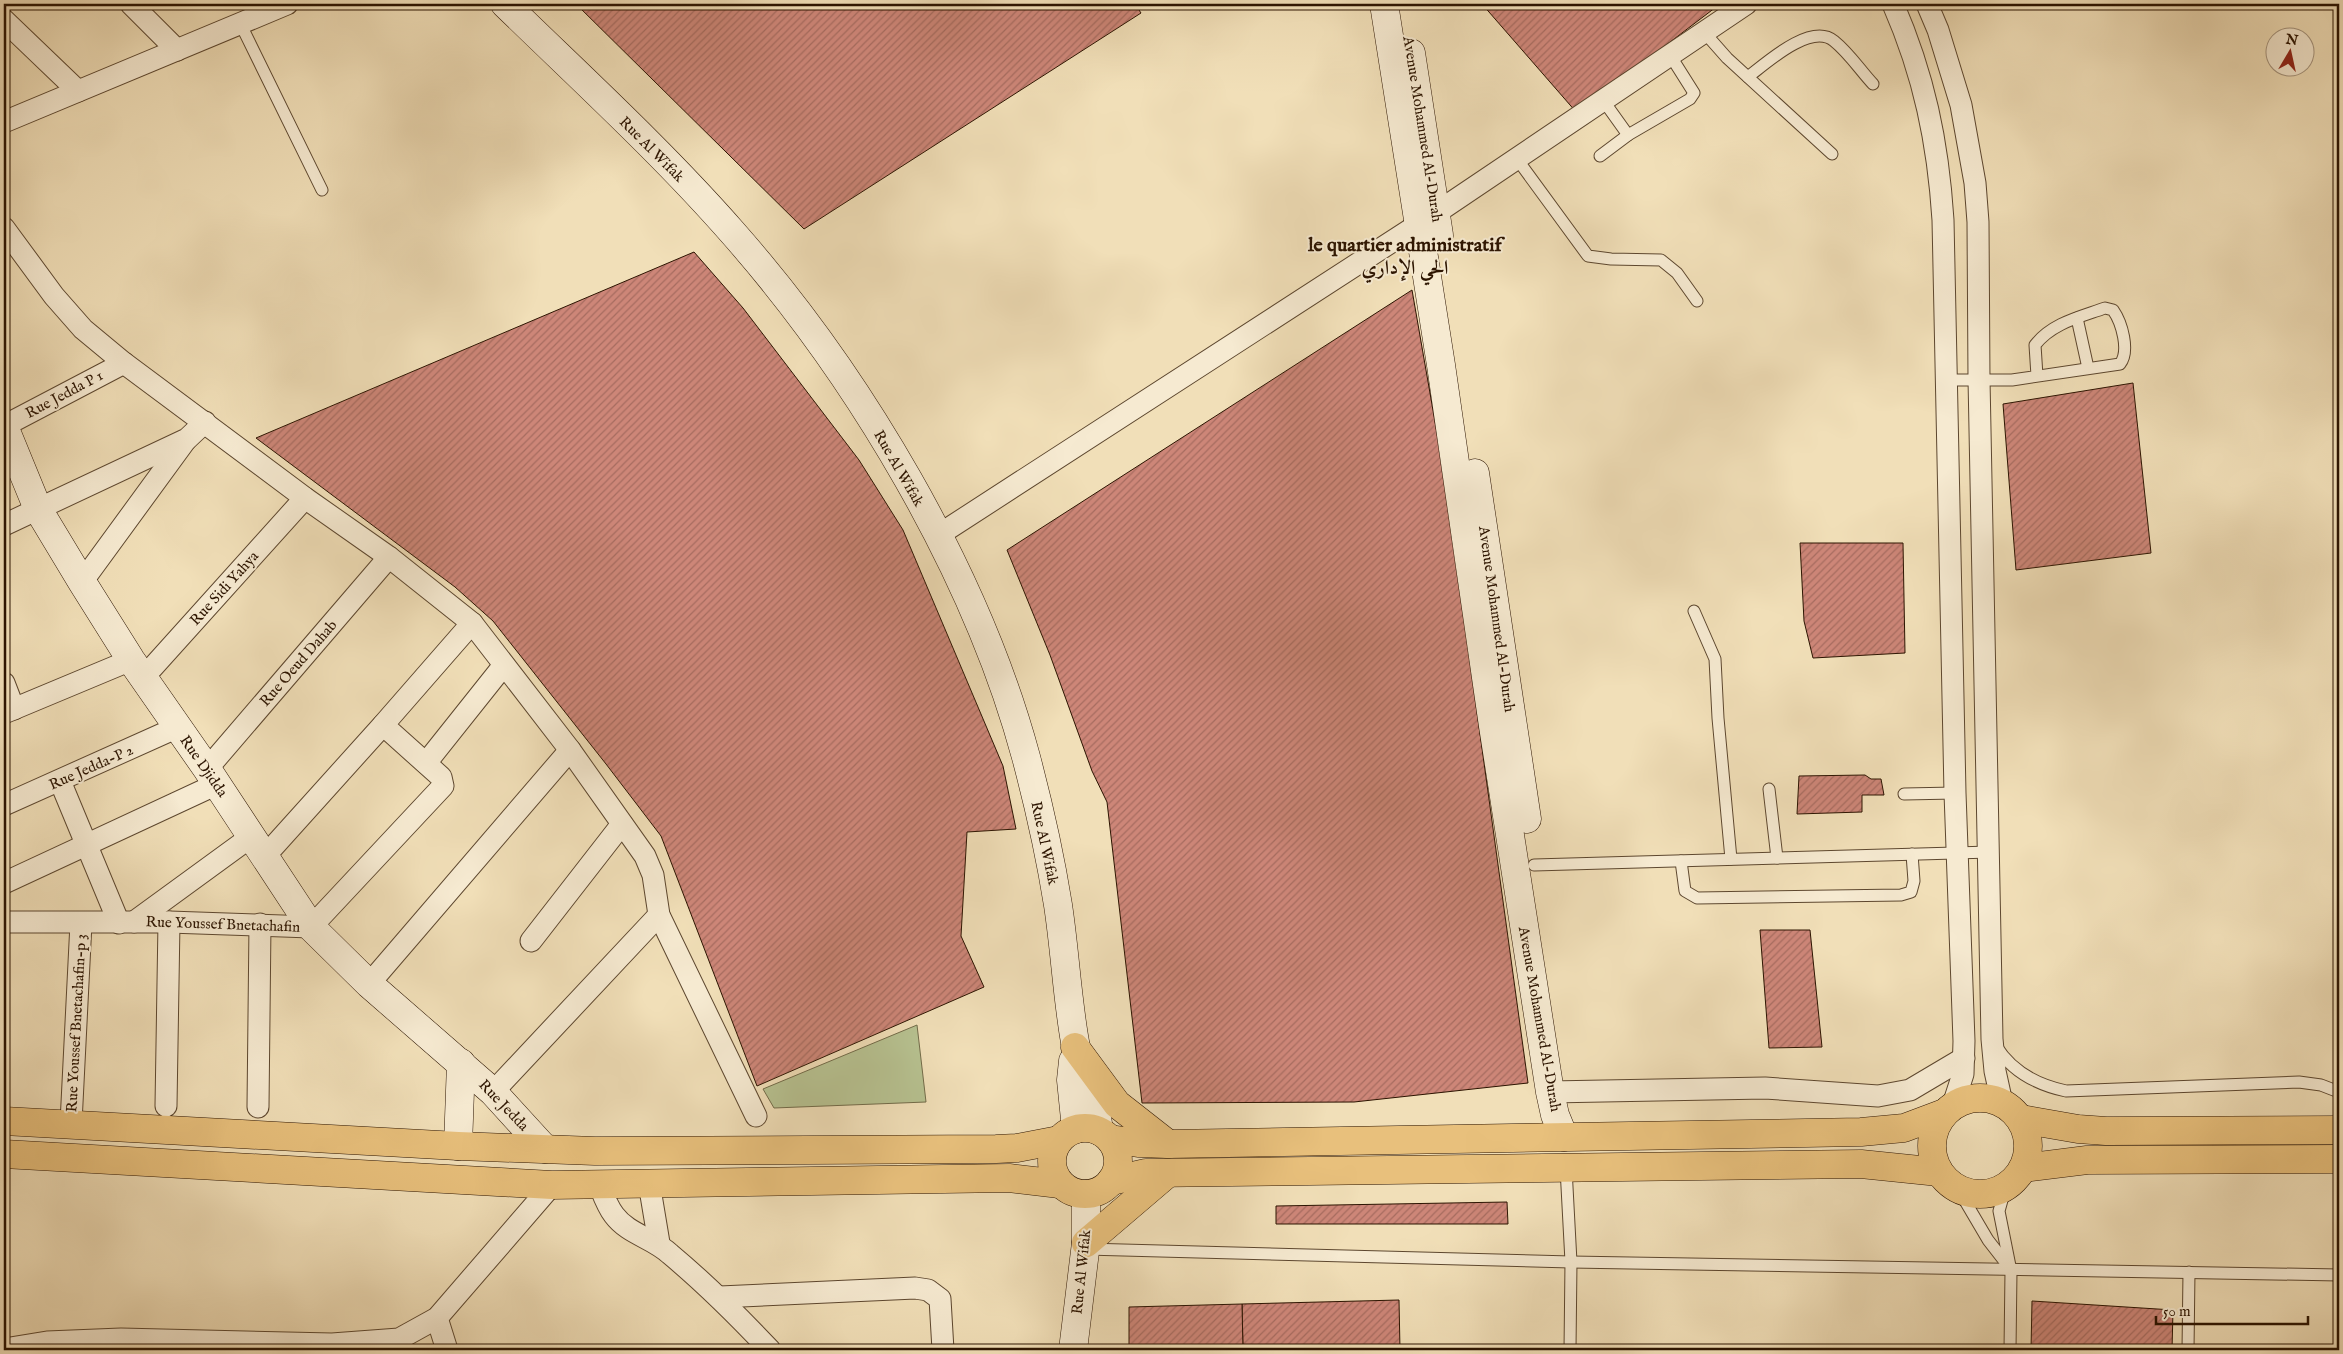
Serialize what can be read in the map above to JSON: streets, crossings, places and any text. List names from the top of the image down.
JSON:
{
  "streets": {
    "street": [
      "Avenue Mohammed Al-Durah",
      "Rue Al Wifak",
      "Rue Jedda P 1",
      "Rue Sidi Yahya",
      "Rue Oeud Dahab",
      "Rue Djidda",
      "Rue Jedda-P 2",
      "Rue Youssef Bnetachafin",
      "Rue Youssef Bnetachafin-p 3",
      "Rue Jedda"
    ]
  },
  "crossings": [
    ["Rue Jedda P 1", "Rue Djidda"],
    ["Rue Sidi Yahya", "Rue Djidda"],
    ["Rue Oeud Dahab", "Rue Djidda"],
    ["Rue Djidda", "Rue Jedda-P 2"],
    ["Rue Djidda", "Rue Youssef Bnetachafin"],
    ["Rue Djidda", "Rue Jedda"],
    ["Rue Youssef Bnetachafin", "Rue Youssef Bnetachafin-p 3"]
  ],
  "districts": ["le quartier administratif الحي الإداري"],
  "scale_bar": "50 m",
  "north": "top"
}
